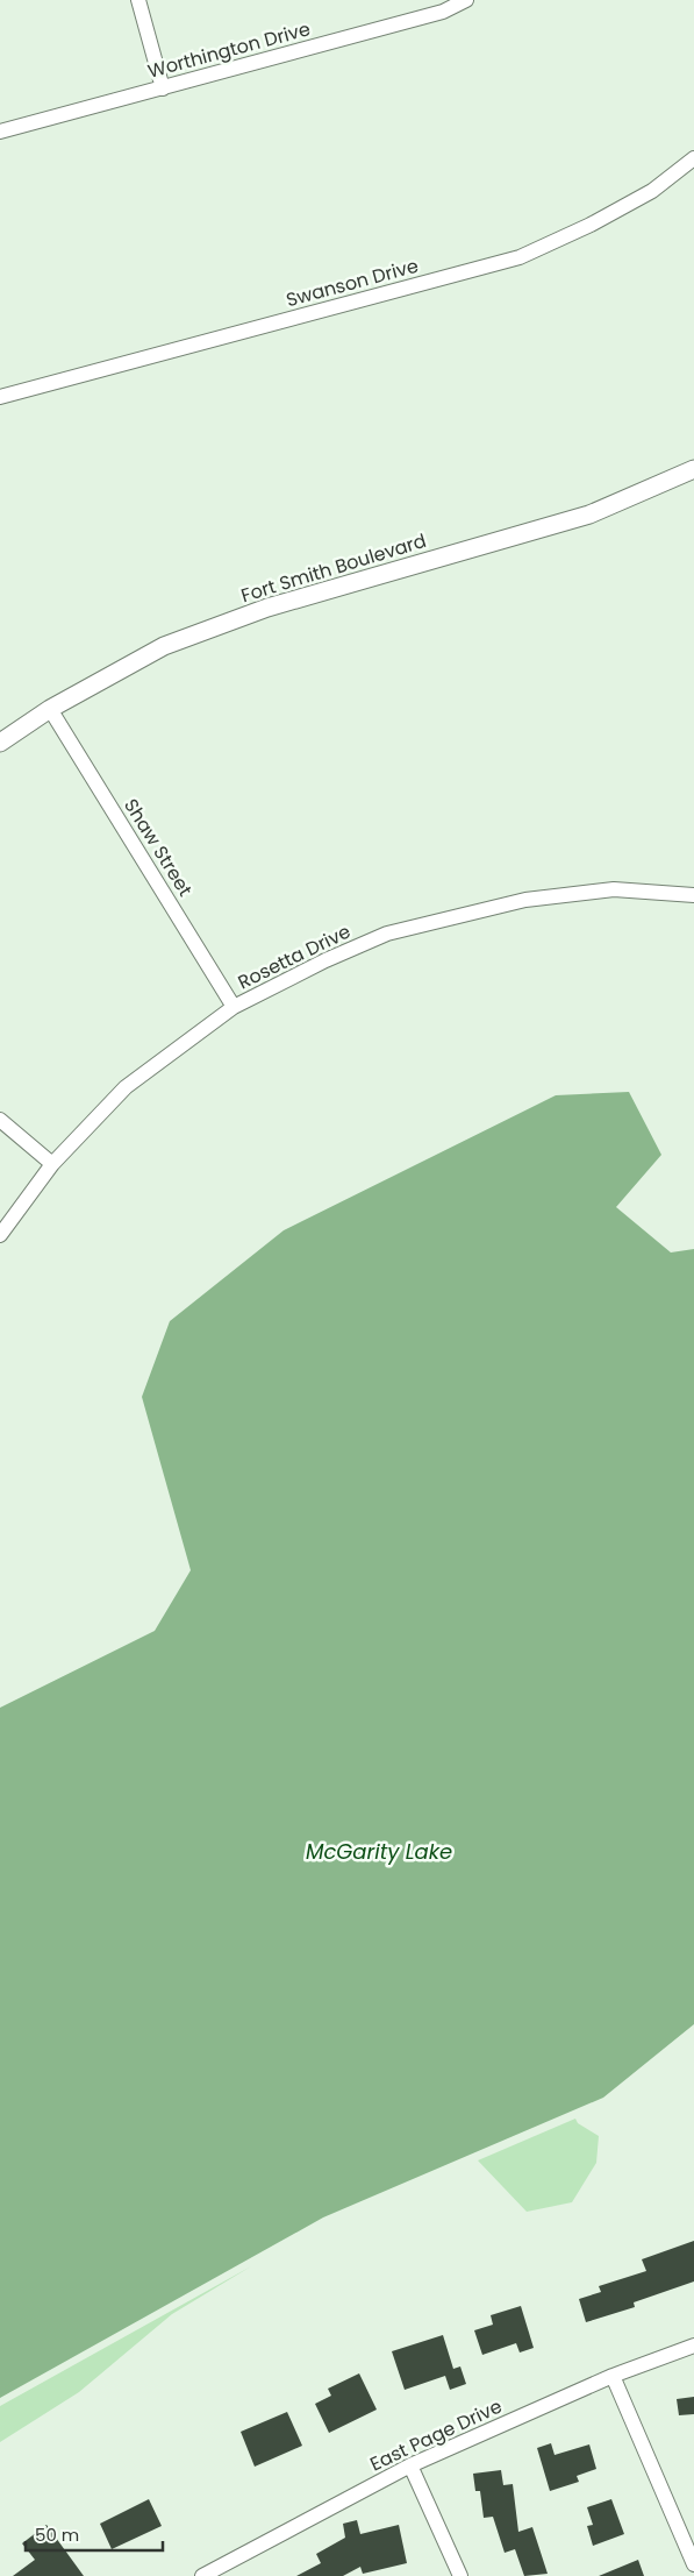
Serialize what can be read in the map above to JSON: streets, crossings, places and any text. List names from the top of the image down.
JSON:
{
  "streets": {
    "street": [
      "Worthington Drive",
      "Swanson Drive",
      "Fort Smith Boulevard",
      "Shaw Street",
      "Rosetta Drive",
      "East Page Drive"
    ]
  },
  "crossings": [
    ["Fort Smith Boulevard", "Shaw Street"],
    ["Shaw Street", "Rosetta Drive"]
  ],
  "water": ["McGarity Lake"],
  "scale_bar": "50 m"
}
